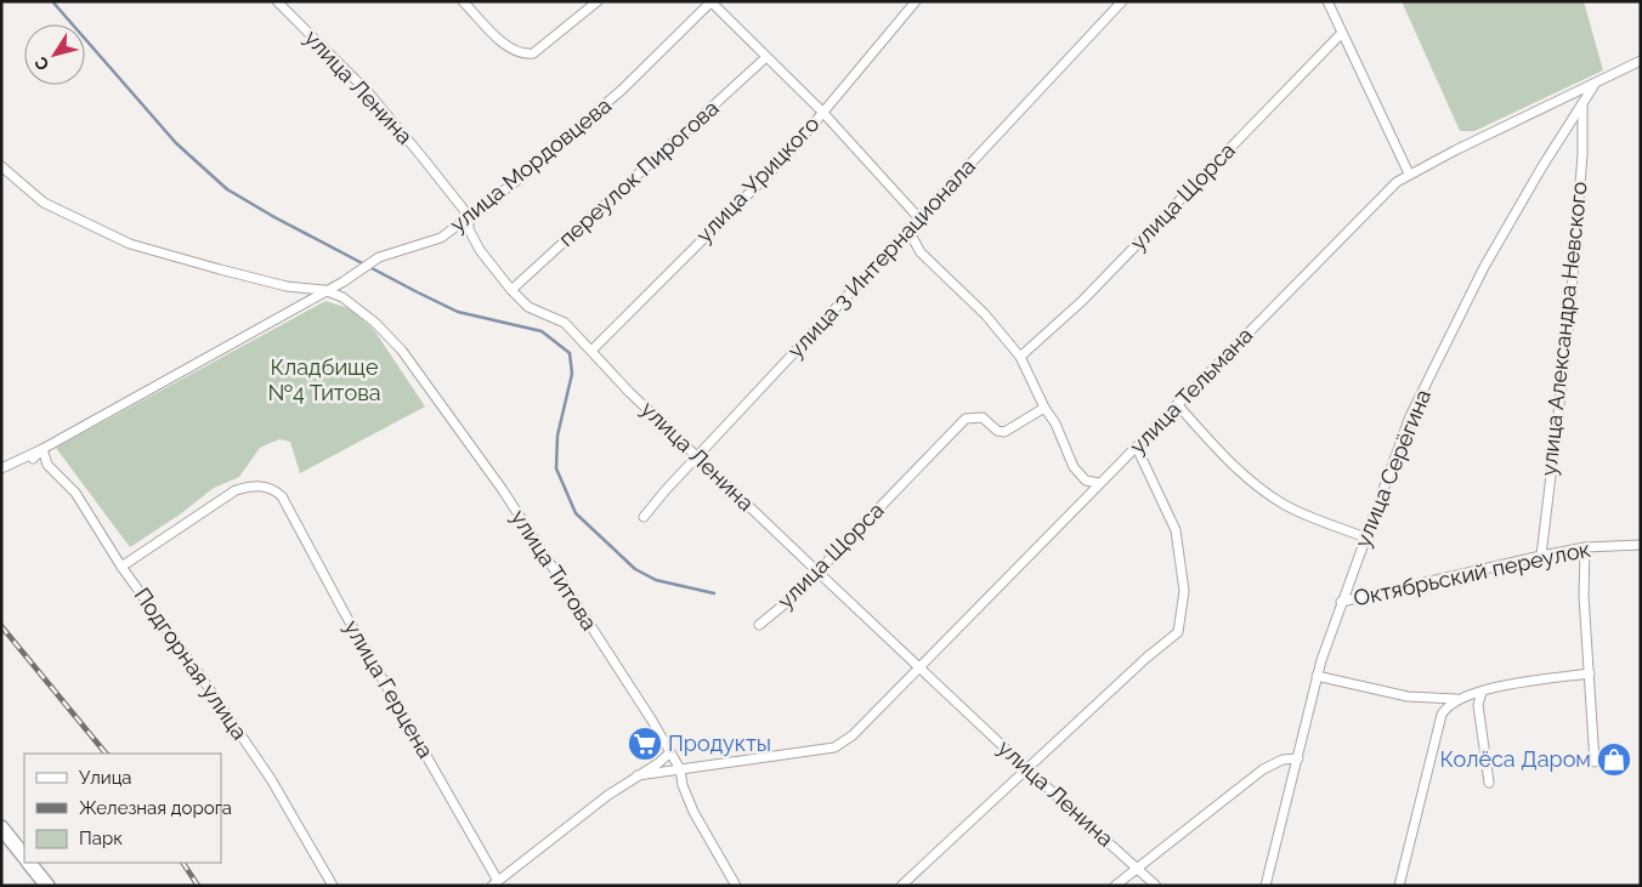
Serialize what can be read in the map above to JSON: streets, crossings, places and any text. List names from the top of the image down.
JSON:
{
  "streets": {
    "street": [
      "улица Ленина",
      "улица Мордовцева",
      "переулок Пирогова",
      "улица Урицкого",
      "улица Щорса",
      "улица 3 Интернационала",
      "улица Александра Невского",
      "улица Тельмана",
      "улица Серёгина",
      "улица Титова",
      "Октябрьский переулок",
      "Подгорная улица",
      "улица Герцена"
    ]
  },
  "crossings": [
    ["улица Ленина", "улица Мордовцева"],
    ["улица Ленина", "переулок Пирогова"],
    ["улица Ленина", "улица Урицкого"],
    ["улица Ленина", "улица Щорса"],
    ["улица Ленина", "улица 3 Интернационала"],
    ["улица Ленина", "улица Тельмана"],
    ["улица Мордовцева", "улица Титова"],
    ["улица Александра Невского", "улица Серёгина"],
    ["улица Александра Невского", "Октябрьский переулок"],
    ["улица Тельмана", "улица Серёгина"],
    ["улица Тельмана", "улица Титова"],
    ["улица Серёгина", "Октябрьский переулок"],
    ["Подгорная улица", "улица Герцена"]
  ],
  "parks": ["Кладбище №4 Титова"],
  "places": {
    "supermarket": ["Продукты"],
    "shop": ["Колёса Даром"]
  },
  "legend": ["Улица", "Железная дорога", "Парк"],
  "north": "bottom left"
}
